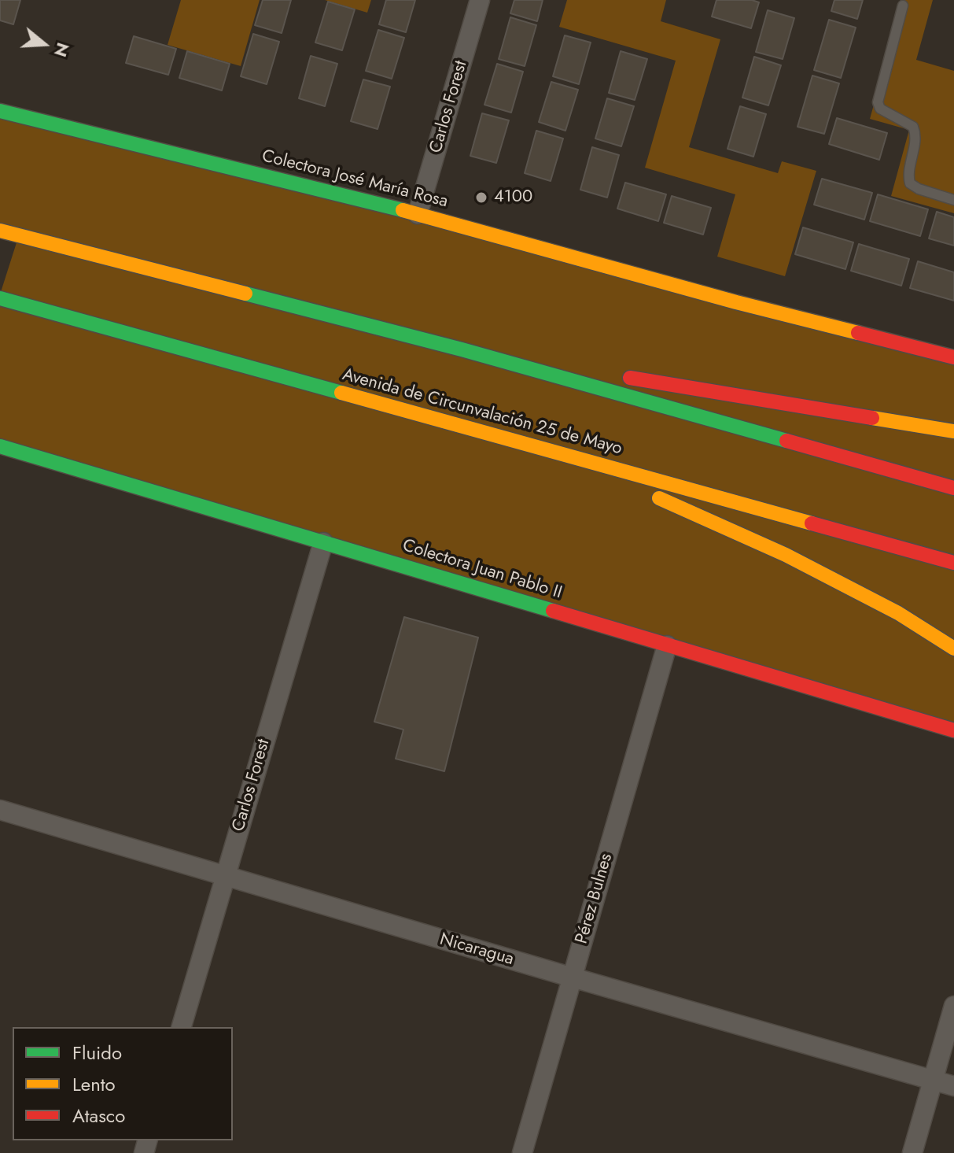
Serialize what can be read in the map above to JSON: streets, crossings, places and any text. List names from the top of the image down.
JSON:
{
  "streets": {
    "main road": ["Colectora José María Rosa", "Avenida de Circunvalación 25 de Mayo", "Colectora Juan Pablo II"],
    "street": ["Carlos Forest", "Pérez Bulnes", "Nicaragua"]
  },
  "crossings": [
    ["Carlos Forest", "Colectora José María Rosa"],
    ["Carlos Forest", "Colectora Juan Pablo II"],
    ["Carlos Forest", "Nicaragua"],
    ["Colectora Juan Pablo II", "Pérez Bulnes"],
    ["Pérez Bulnes", "Nicaragua"]
  ],
  "places": ["4100"],
  "legend": ["Fluido", "Lento", "Atasco"],
  "north": "right"
}
